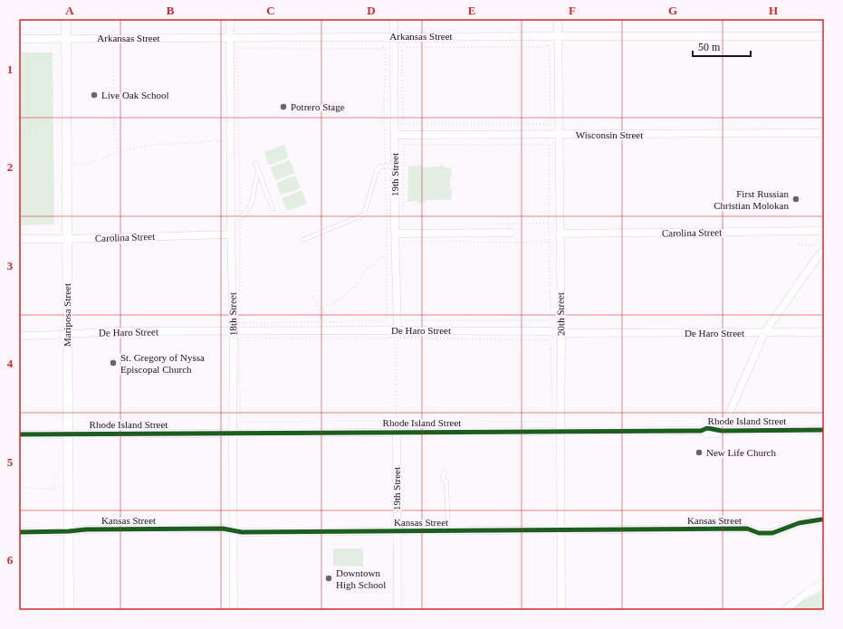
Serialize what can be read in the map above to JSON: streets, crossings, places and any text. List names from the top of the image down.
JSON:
{
  "streets": {
    "street": [
      "Arkansas Street",
      "Wisconsin Street",
      "19th Street",
      "Carolina Street",
      "18th Street",
      "20th Street",
      "Mariposa Street",
      "De Haro Street",
      "Rhode Island Street",
      "Kansas Street"
    ]
  },
  "crossings": [
    ["Arkansas Street", "19th Street"],
    ["Arkansas Street", "18th Street"],
    ["Arkansas Street", "20th Street"],
    ["Arkansas Street", "Mariposa Street"],
    ["Wisconsin Street", "19th Street"],
    ["Wisconsin Street", "20th Street"],
    ["19th Street", "De Haro Street"],
    ["19th Street", "Rhode Island Street"],
    ["19th Street", "Kansas Street"],
    ["Carolina Street", "18th Street"],
    ["Carolina Street", "20th Street"],
    ["Carolina Street", "Mariposa Street"],
    ["18th Street", "De Haro Street"],
    ["18th Street", "Rhode Island Street"],
    ["18th Street", "Kansas Street"],
    ["20th Street", "De Haro Street"],
    ["20th Street", "Rhode Island Street"],
    ["20th Street", "Kansas Street"],
    ["Mariposa Street", "De Haro Street"],
    ["Mariposa Street", "Rhode Island Street"],
    ["Mariposa Street", "Kansas Street"]
  ],
  "places": [
    "Live Oak School",
    "Potrero Stage",
    "First Russian Christian Molokan",
    "St. Gregory of Nyssa Episcopal Church",
    "New Life Church",
    "Downtown High School"
  ],
  "scale_bar": "50 m",
  "grid": {
    "columns": [
      "A",
      "B",
      "C",
      "D",
      "E",
      "F",
      "G",
      "H"
    ],
    "rows": [
      "1",
      "2",
      "3",
      "4",
      "5",
      "6"
    ]
  }
}
